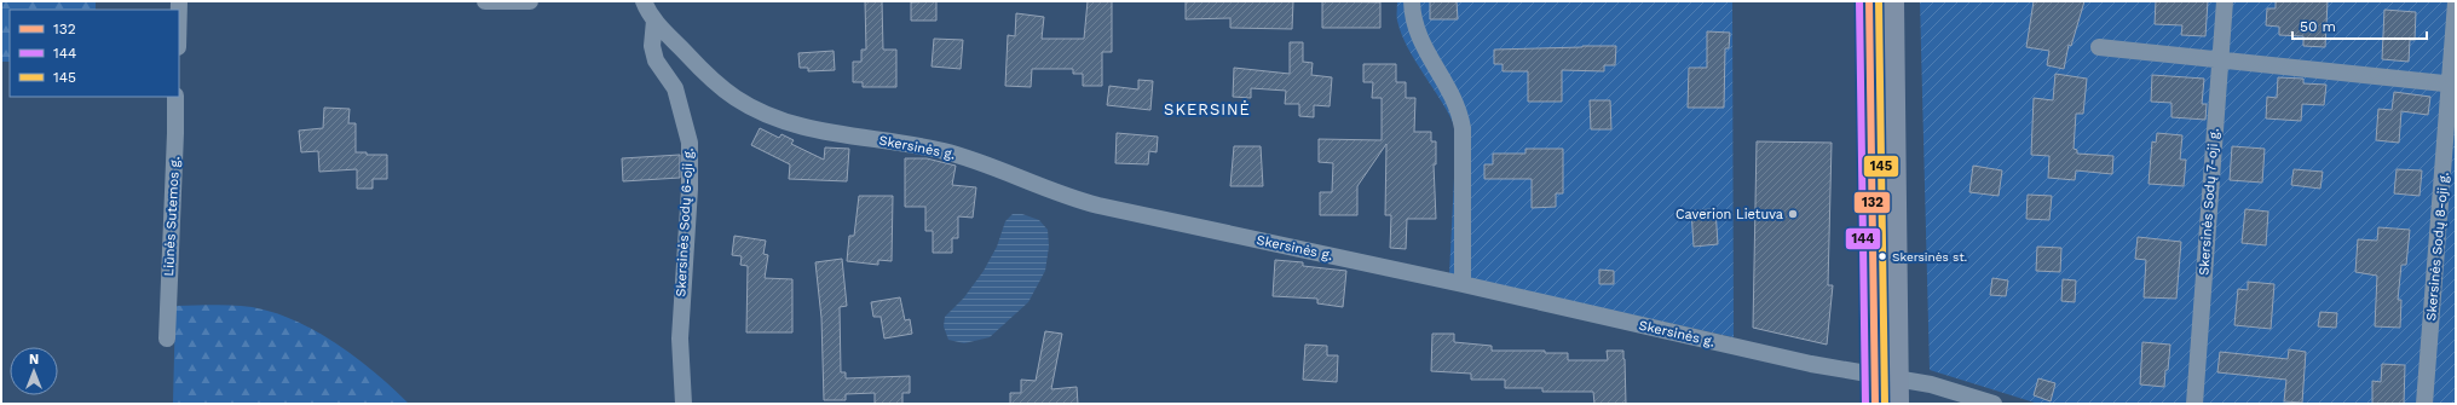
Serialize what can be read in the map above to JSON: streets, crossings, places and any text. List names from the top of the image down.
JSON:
{
  "streets": {
    "street": [
      "Skersinės g.",
      "Skersinės Sodų 7-oji g.",
      "Liūnės Sutemos g.",
      "Skersinės Sodų 6-oji g.",
      "Skersinės Sodų 8-oji g."
    ]
  },
  "crossings": [
    ["Skersinės g.", "Skersinės Sodų 6-oji g."]
  ],
  "districts": ["SKERSINĖ"],
  "places": ["Caverion Lietuva", "Skersinės st."],
  "lines": ["transit line 132", "transit line 144", "transit line 145"],
  "legend": ["132", "144", "145"],
  "scale_bar": "50 m",
  "north": "top"
}
